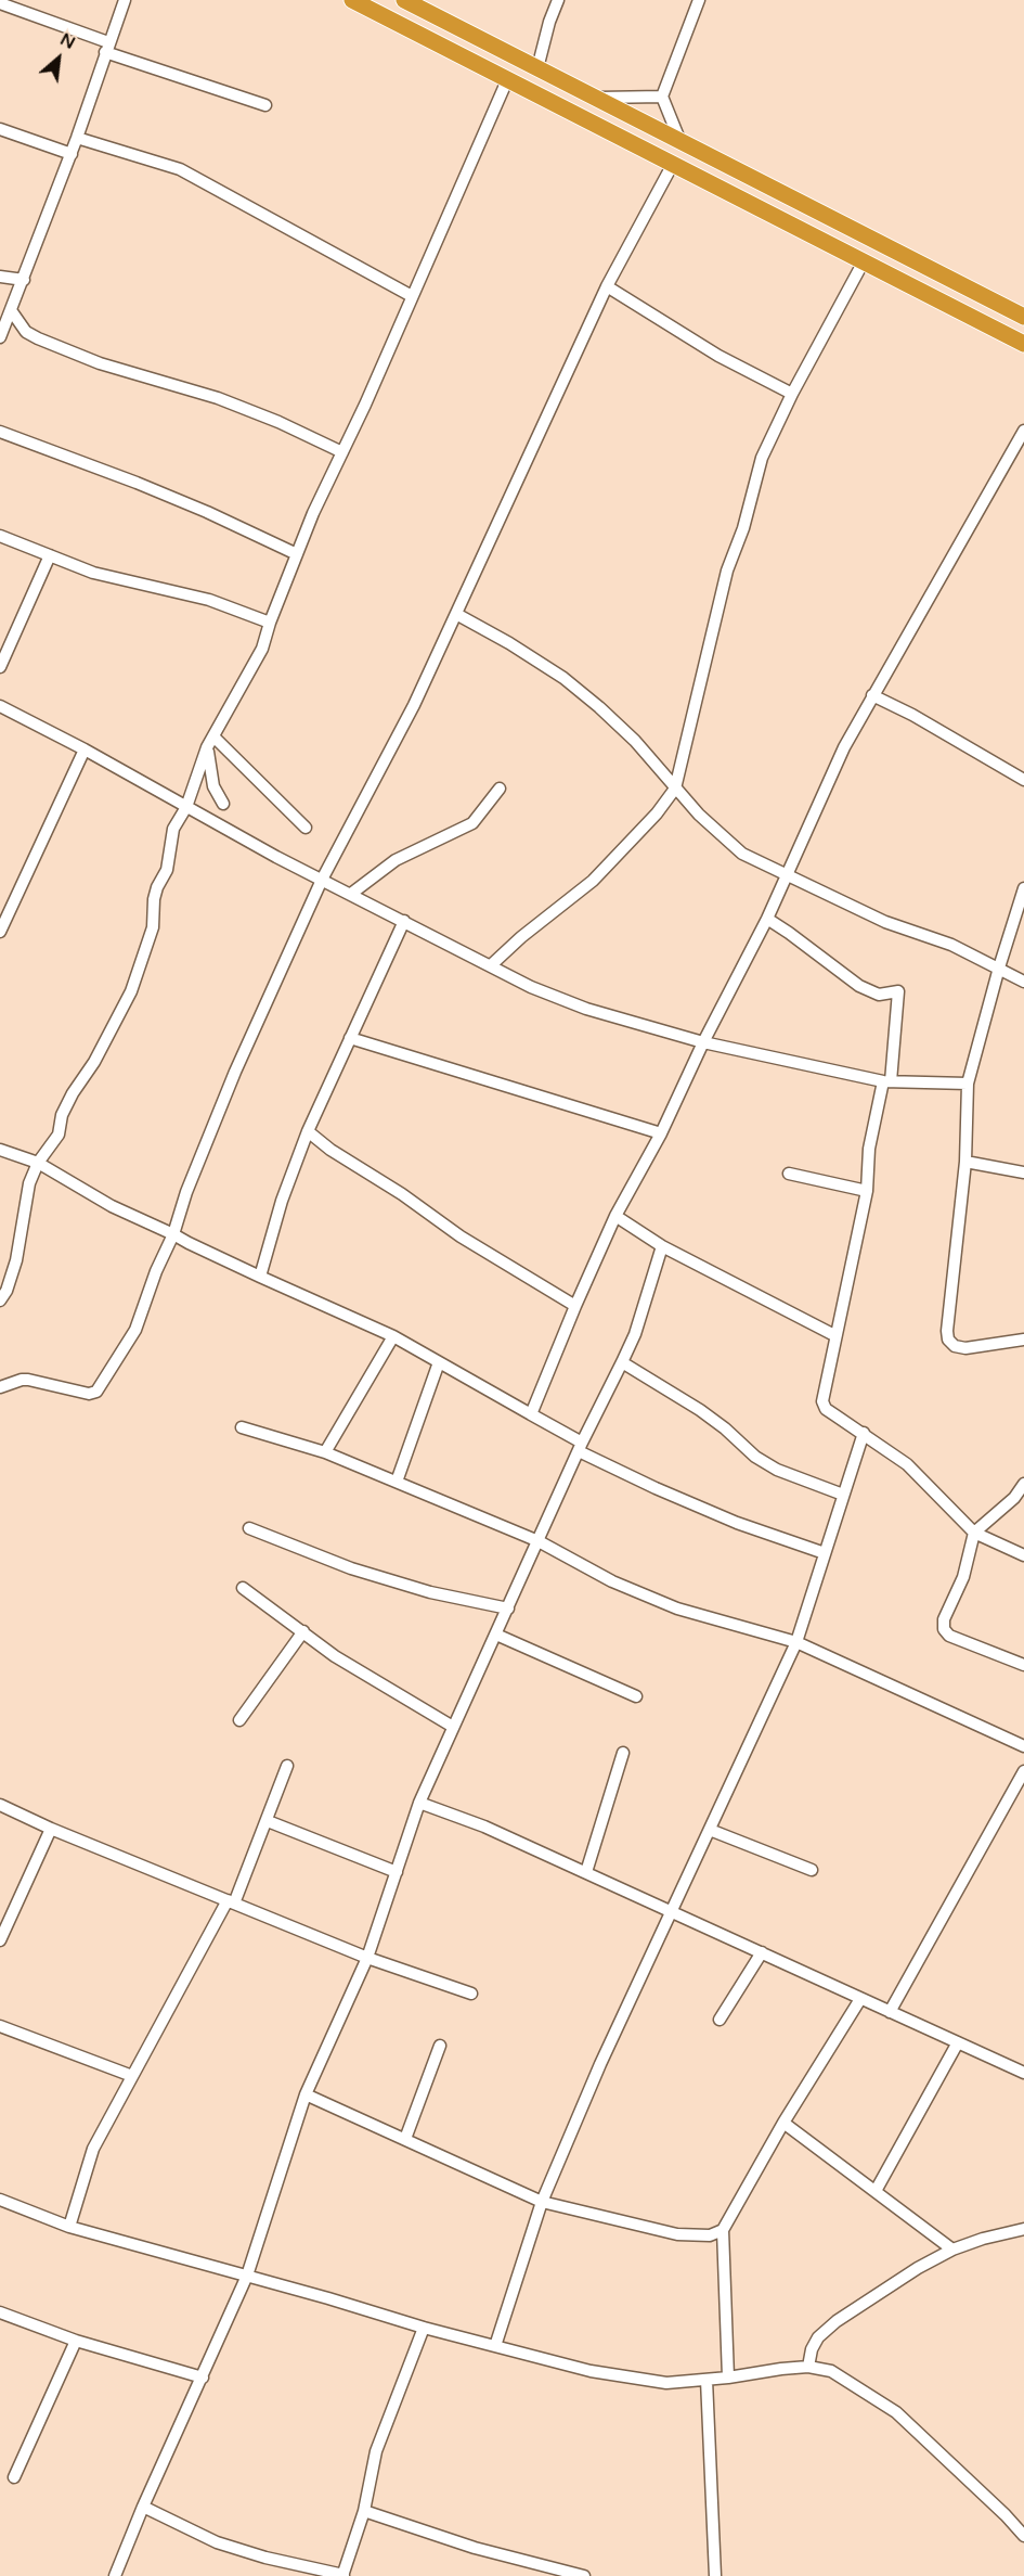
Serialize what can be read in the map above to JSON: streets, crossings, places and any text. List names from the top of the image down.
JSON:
{
  "north": "top right"
}
